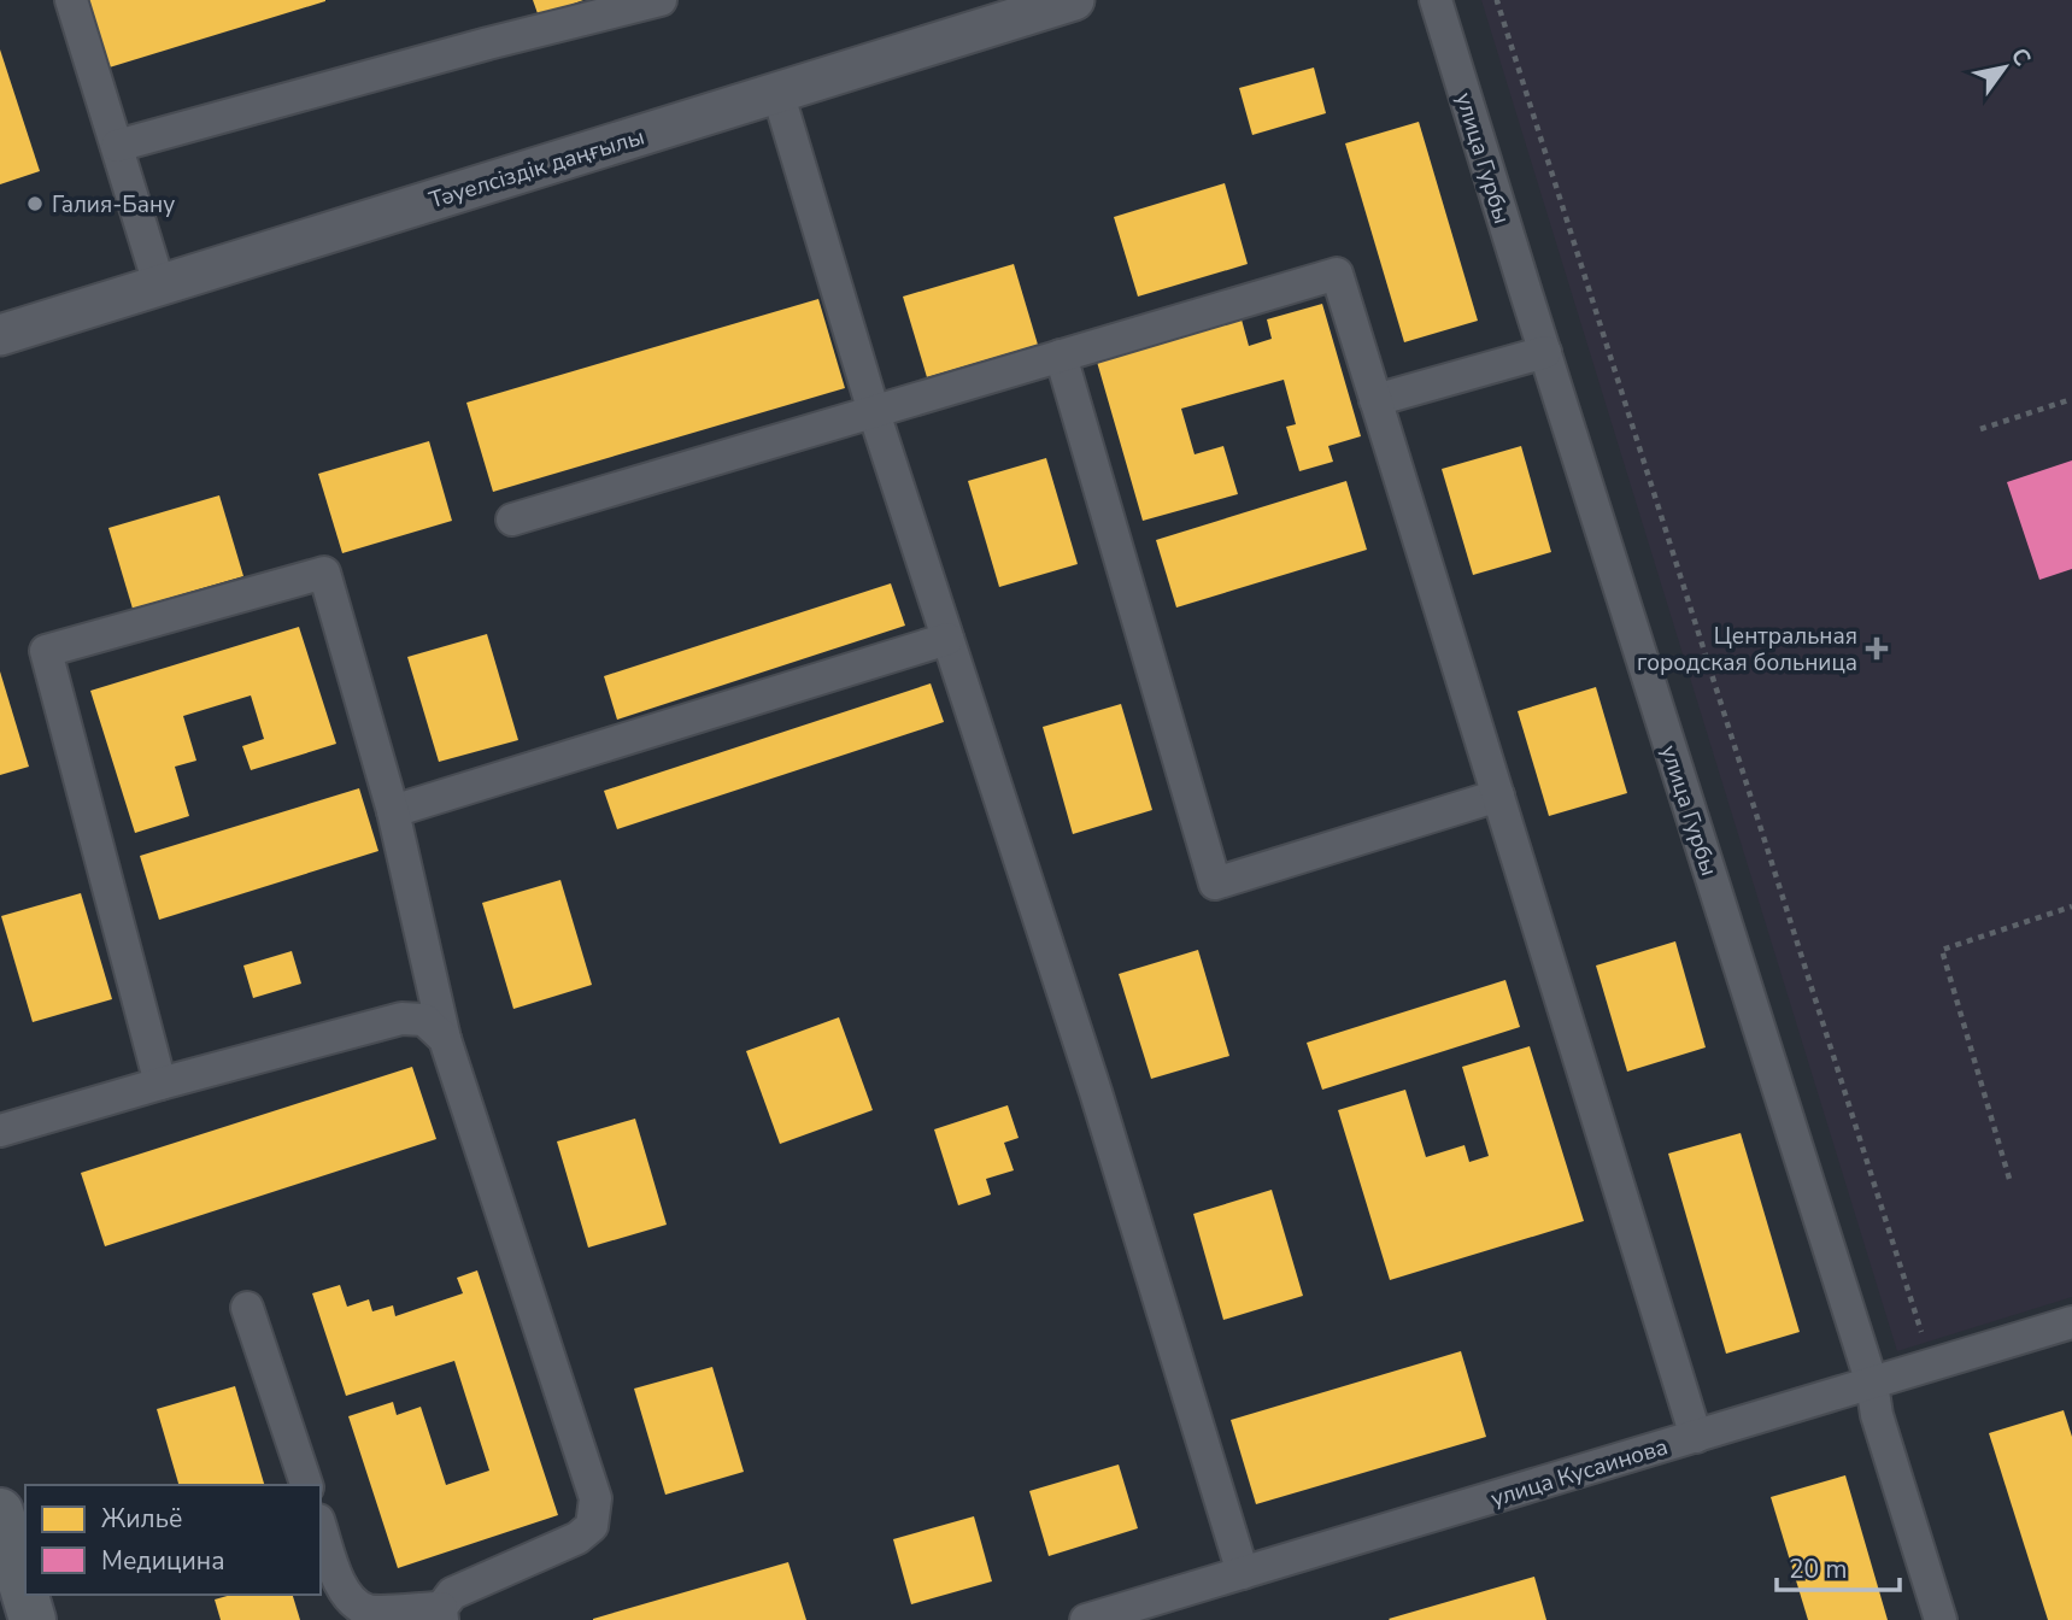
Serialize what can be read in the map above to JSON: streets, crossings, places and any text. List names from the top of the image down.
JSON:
{
  "streets": {
    "street": ["улица Гурбы", "Тәуелсіздік даңғылы", "улица Кусаинова"]
  },
  "crossings": [
    ["улица Гурбы", "улица Кусаинова"]
  ],
  "places": {
    "other": ["Галия-Бану"],
    "health": ["Центральная городская больница"]
  },
  "legend": ["Жильё", "Медицина"],
  "scale_bar": "20 m",
  "north": "top right"
}
